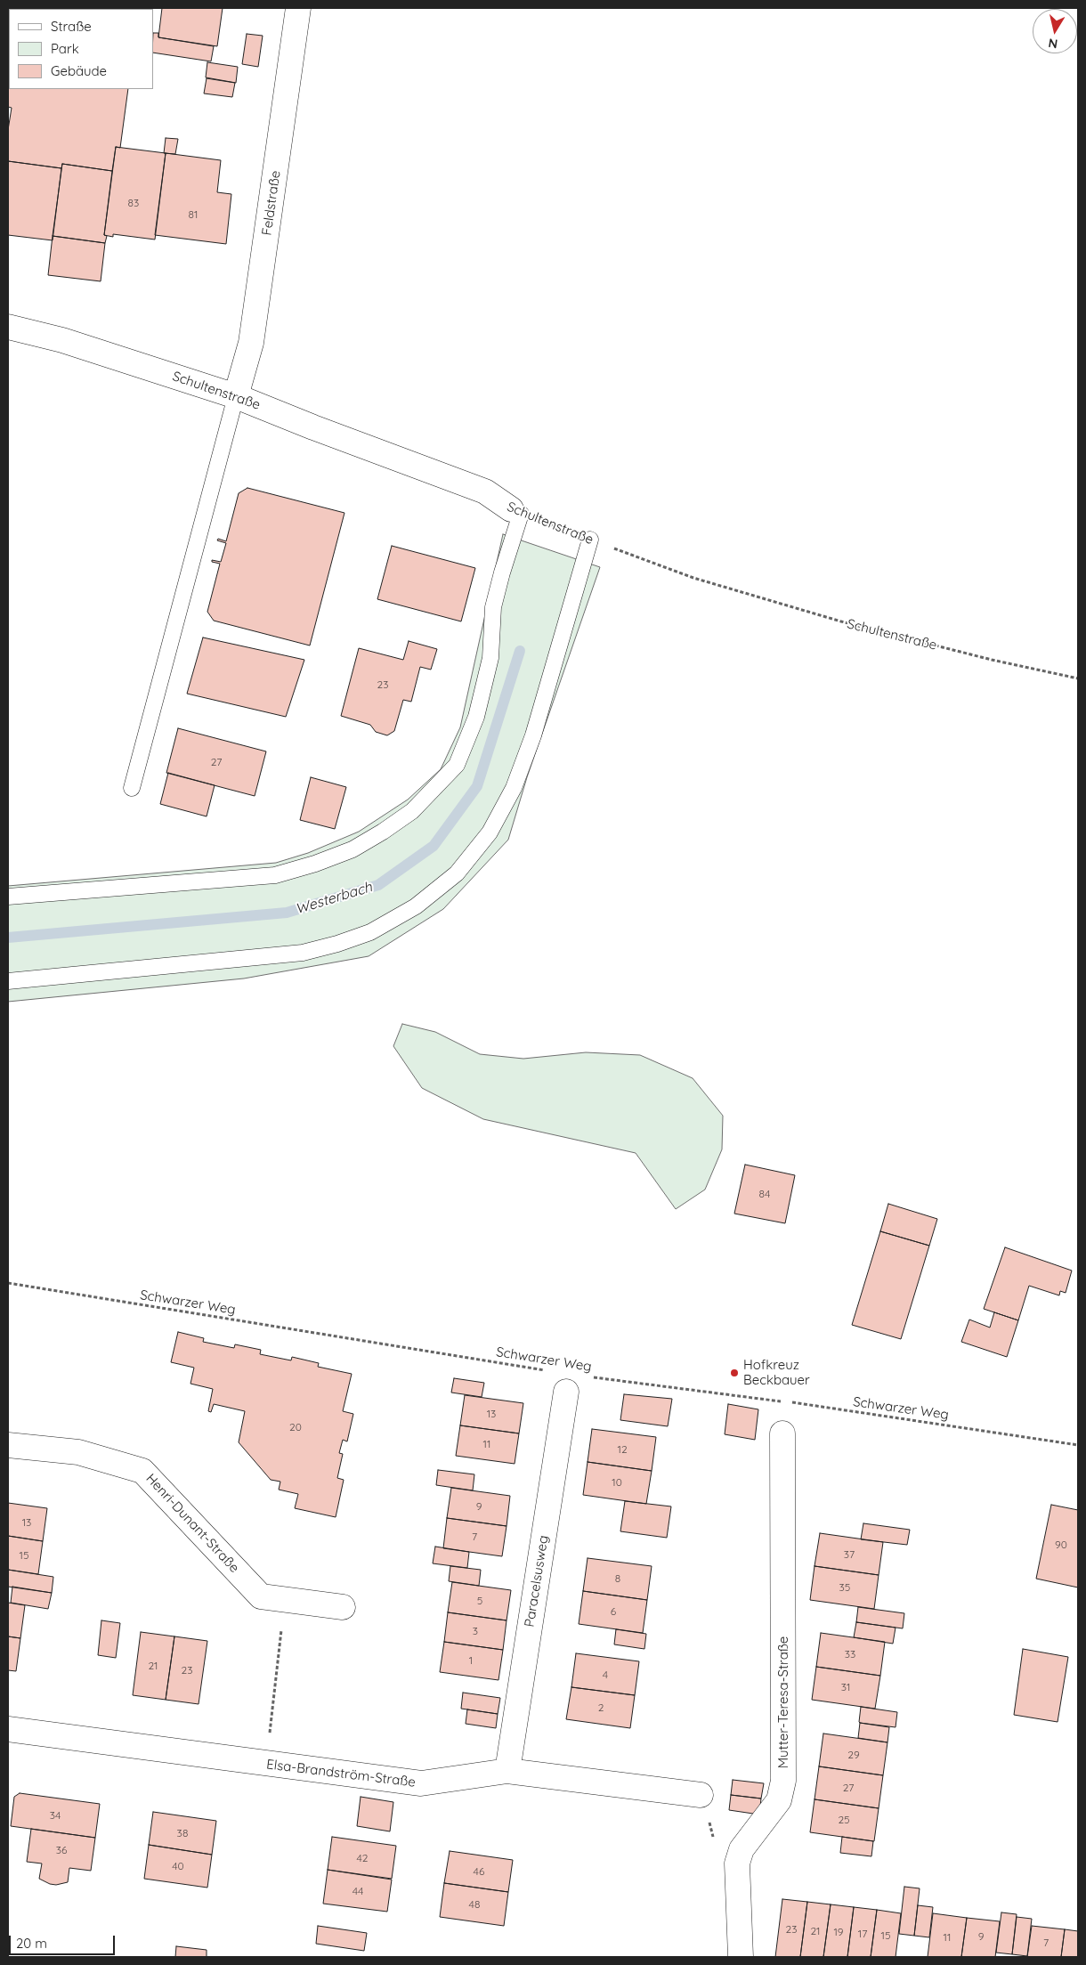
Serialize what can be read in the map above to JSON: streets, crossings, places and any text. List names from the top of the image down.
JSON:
{
  "streets": {
    "street": [
      "Feldstraße",
      "Schultenstraße",
      "Henri-Dunant-Straße",
      "Paracelsusweg",
      "Mutter-Teresa-Straße",
      "Elsa-Brandström-Straße"
    ],
    "path": ["Schwarzer Weg"]
  },
  "crossings": [
    ["Feldstraße", "Schultenstraße"],
    ["Paracelsusweg", "Elsa-Brandström-Straße"]
  ],
  "water": ["Westerbach"],
  "places": ["Hofkreuz Beckbauer"],
  "house_numbers": [
    "83",
    "81",
    "23",
    "27",
    "84",
    "13",
    "20",
    "11",
    "12",
    "10",
    "9",
    "13",
    "7",
    "90",
    "37",
    "15",
    "8",
    "35",
    "5",
    "6",
    "3",
    "33",
    "1",
    "21",
    "23",
    "4",
    "31",
    "2",
    "29",
    "27",
    "34",
    "25",
    "38",
    "36",
    "42",
    "40",
    "46",
    "44",
    "48",
    "23",
    "21",
    "19",
    "17",
    "15",
    "9",
    "11",
    "7"
  ],
  "legend": ["Straße", "Park", "Gebäude"],
  "scale_bar": "20 m",
  "north": "bottom"
}
